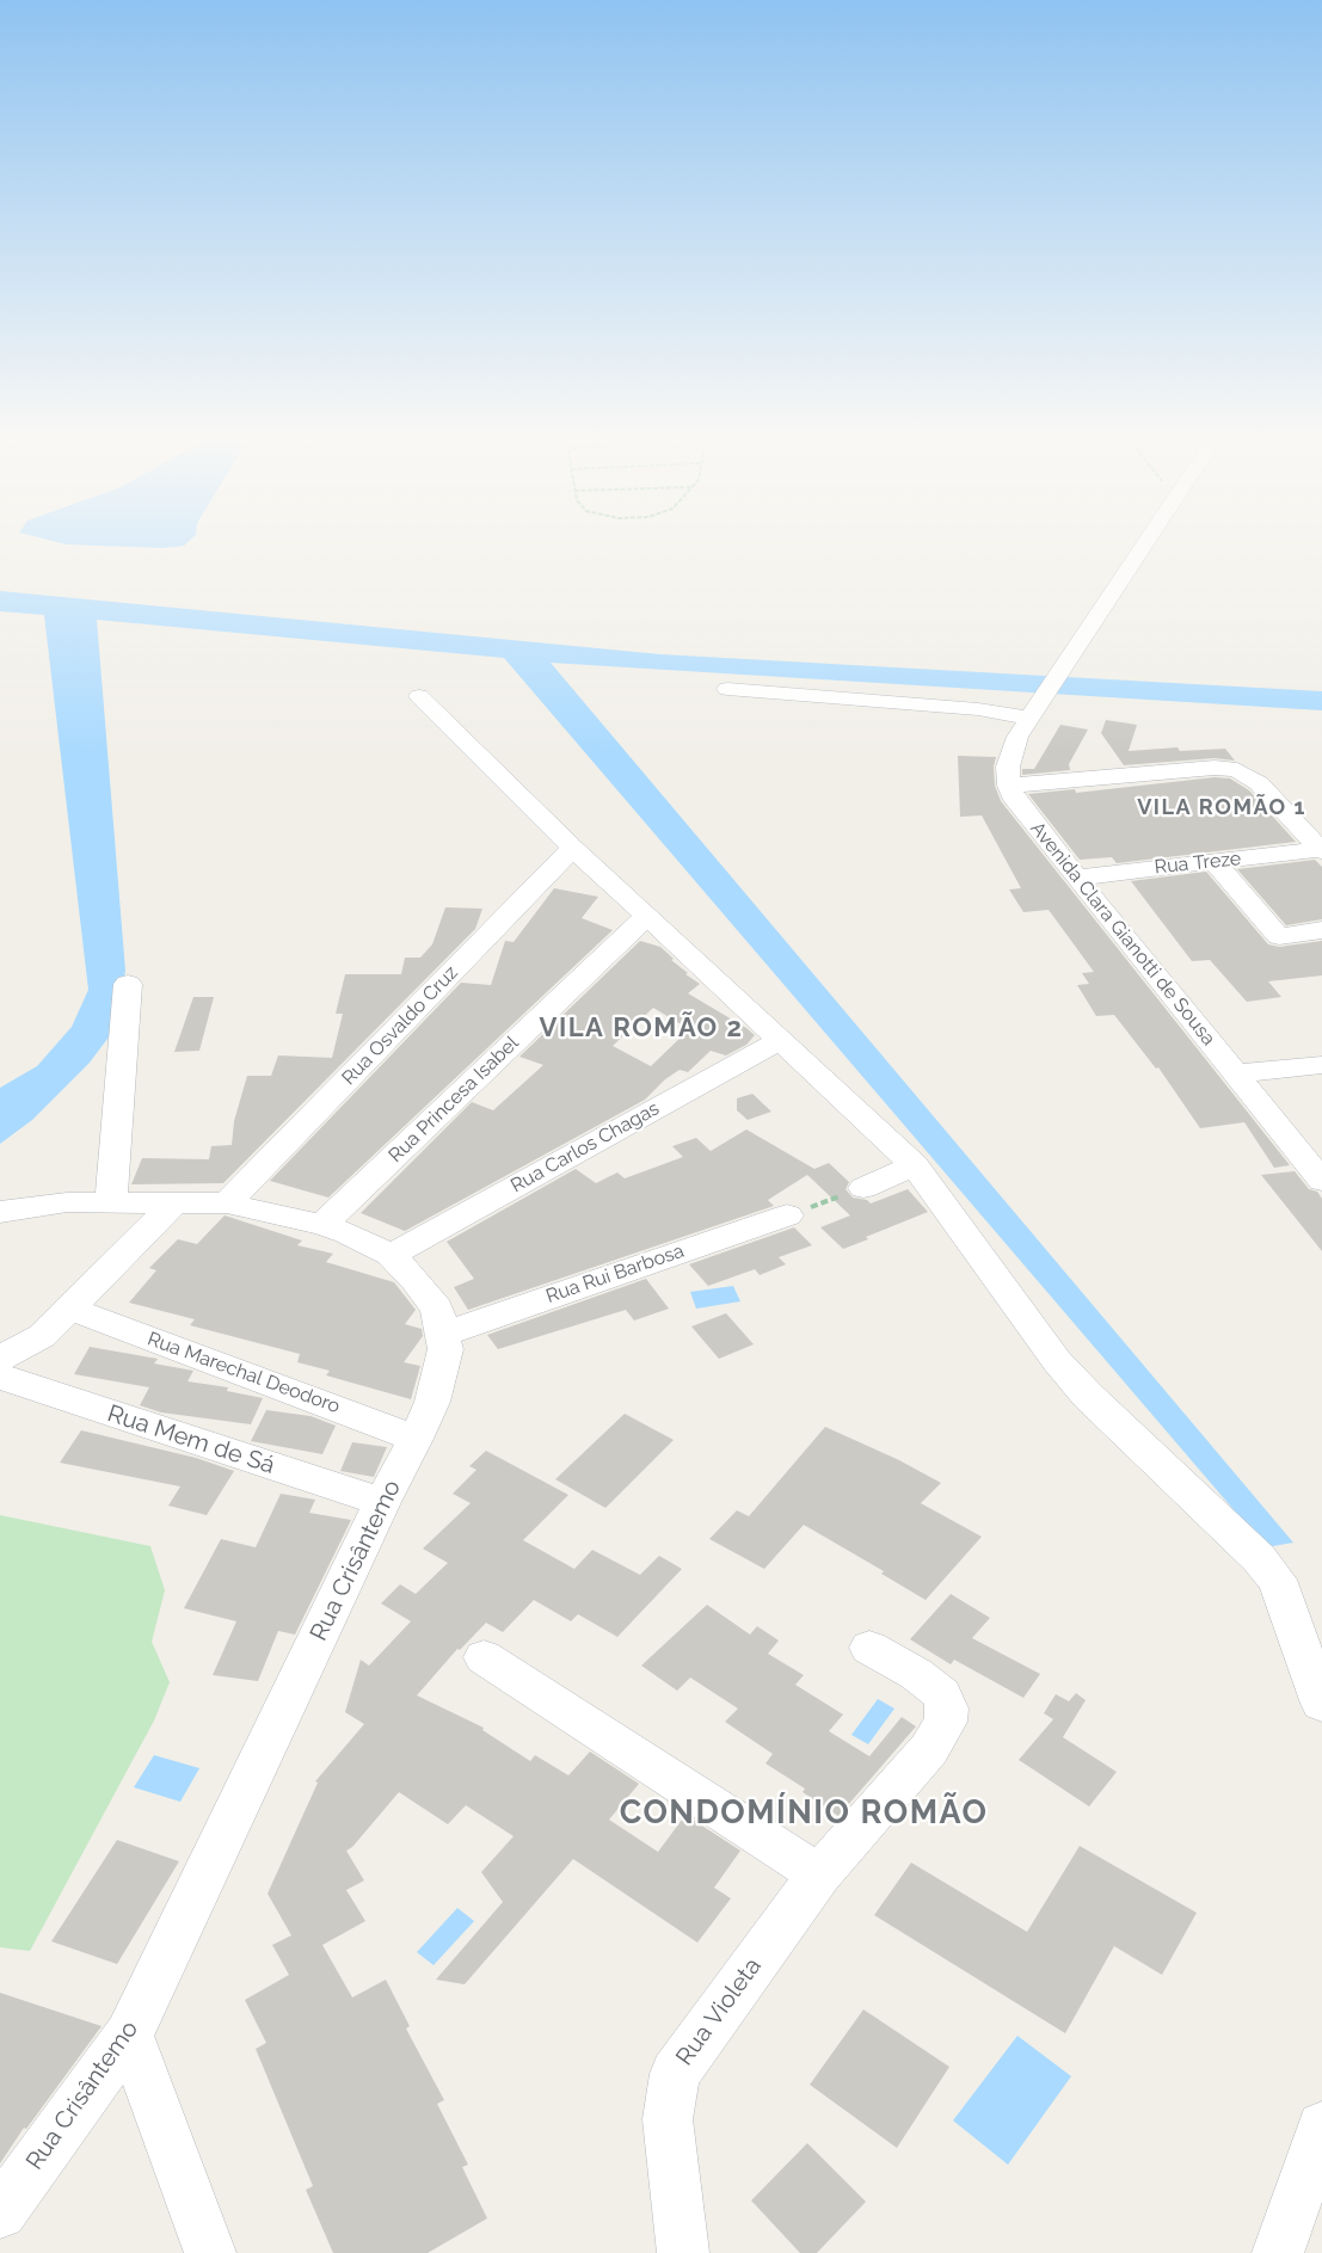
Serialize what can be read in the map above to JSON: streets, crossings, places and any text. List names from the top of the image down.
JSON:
{
  "streets": {
    "street": [
      "Rua Treze",
      "Avenida Clara Gianotti de Sousa",
      "Rua Osvaldo Cruz",
      "Rua Princesa Isabel",
      "Rua Carlos Chagas",
      "Rua Rui Barbosa",
      "Rua Marechal Deodoro",
      "Rua Mem de Sá",
      "Rua Crisântemo",
      "Rua Violeta"
    ]
  },
  "crossings": [
    ["Rua Treze", "Avenida Clara Gianotti de Sousa"],
    ["Rua Osvaldo Cruz", "Rua Crisântemo"],
    ["Rua Princesa Isabel", "Rua Crisântemo"],
    ["Rua Carlos Chagas", "Rua Crisântemo"],
    ["Rua Rui Barbosa", "Rua Crisântemo"],
    ["Rua Marechal Deodoro", "Rua Crisântemo"],
    ["Rua Mem de Sá", "Rua Crisântemo"]
  ],
  "districts": ["VILA ROMÃO 1", "VILA ROMÃO 2", "CONDOMÍNIO ROMÃO"]
}
